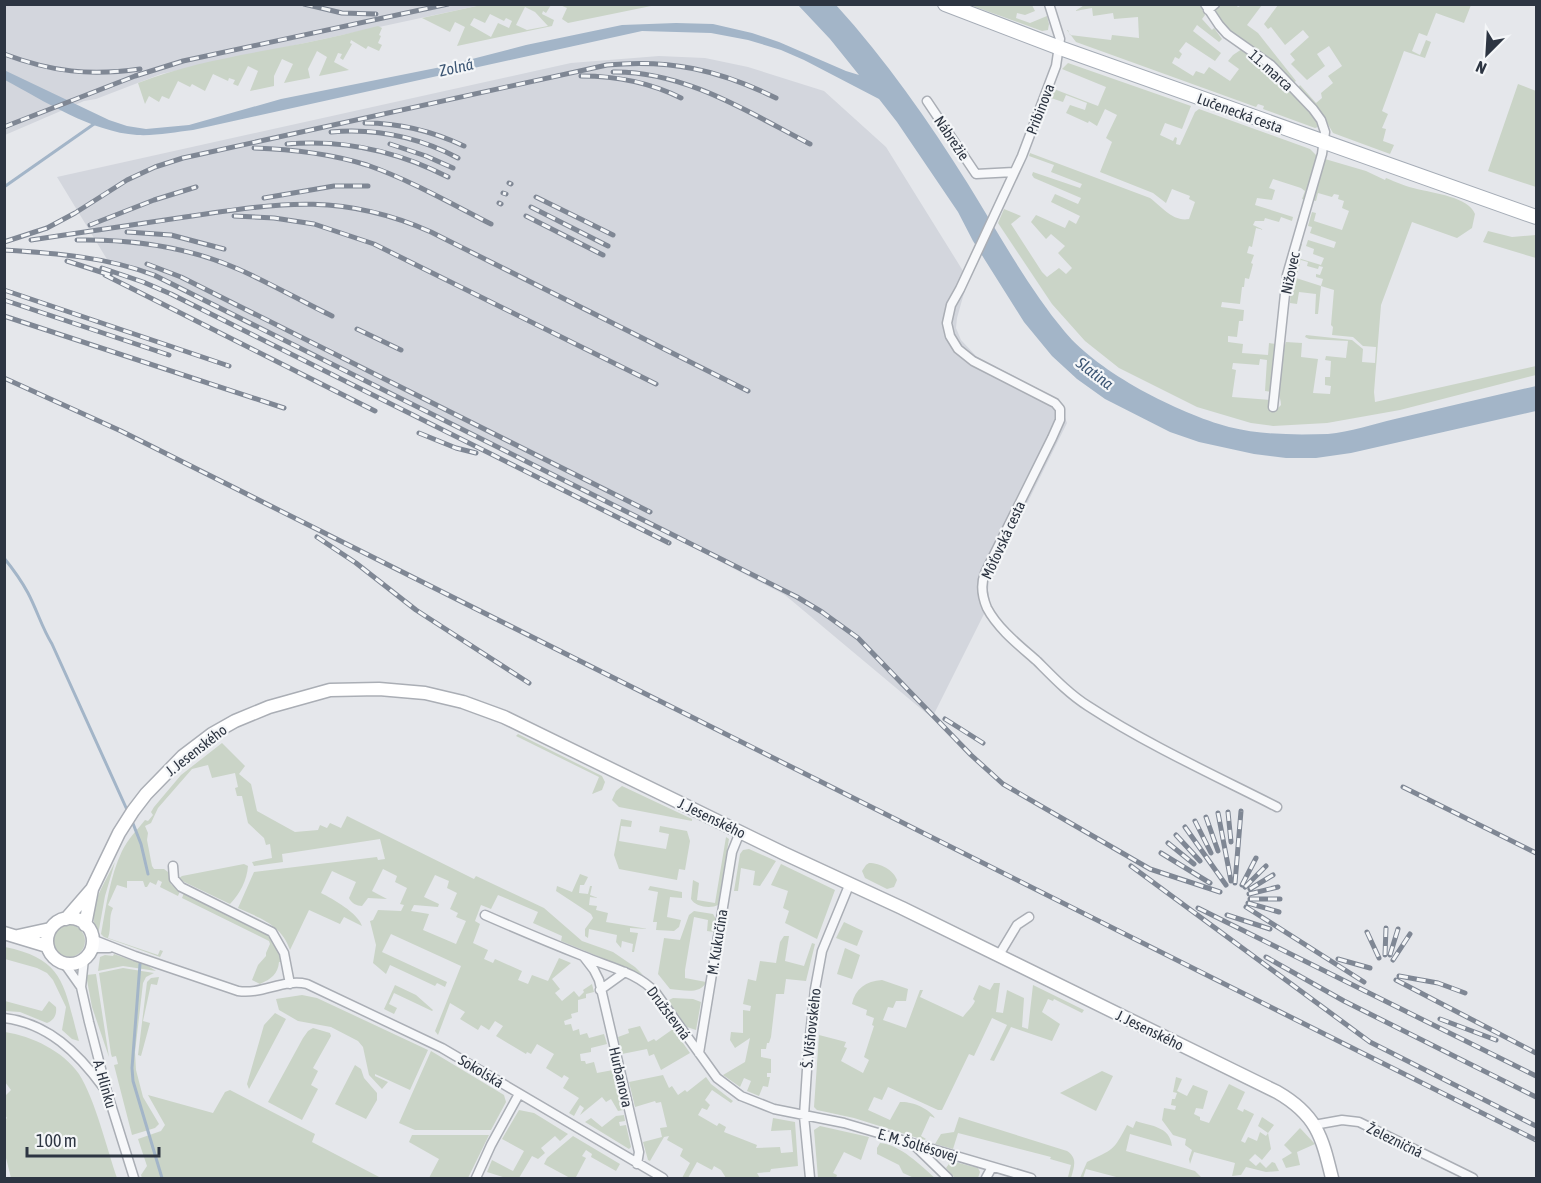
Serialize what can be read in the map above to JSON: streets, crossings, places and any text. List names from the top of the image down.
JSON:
{
  "streets": {
    "main road": ["Lučenecká cesta"],
    "street": [
      "11. marca",
      "Pribinova",
      "Nábrežie",
      "Nižovec",
      "Môťovská cesta",
      "J. Jesenského",
      "M. Kukučína",
      "Družstevná",
      "Š. Višňovského",
      "Sokolská",
      "Hurbanova",
      "A. Hlinku",
      "Železničná",
      "E. M. Šoltésovej"
    ]
  },
  "crossings": [
    ["11. marca", "Lučenecká cesta"],
    ["11. marca", "Nižovec"],
    ["Pribinova", "Lučenecká cesta"],
    ["Pribinova", "Nábrežie"],
    ["Pribinova", "Môťovská cesta"],
    ["Lučenecká cesta", "Nižovec"],
    ["J. Jesenského", "M. Kukučína"],
    ["J. Jesenského", "Š. Višňovského"],
    ["J. Jesenského", "Sokolská"],
    ["J. Jesenského", "Železničná"],
    ["M. Kukučína", "Družstevná"],
    ["Družstevná", "Š. Višňovského"],
    ["Družstevná", "Hurbanova"],
    ["Družstevná", "E. M. Šoltésovej"],
    ["Š. Višňovského", "E. M. Šoltésovej"],
    ["Sokolská", "Hurbanova"]
  ],
  "water": ["Zolná", "Slatina"],
  "scale_bar": "100 m",
  "north": "bottom left"
}
